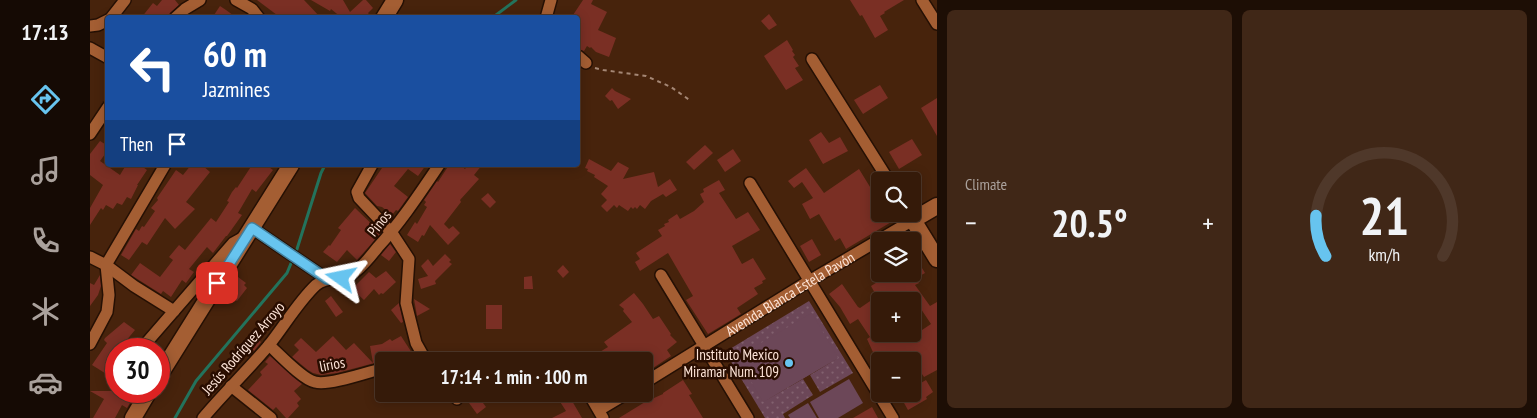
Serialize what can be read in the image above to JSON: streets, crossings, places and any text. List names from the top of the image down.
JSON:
{
  "streets": {
    "main road": ["Avenida Blanca Estela Pavón"],
    "street": ["Pinos", "Jesús Rodríguez Arroyo", "lirios"]
  },
  "crossings": [
    ["Pinos", "Jesús Rodríguez Arroyo"],
    ["Jesús Rodríguez Arroyo", "lirios"]
  ],
  "places": ["Instituto Mexico Miramar Num. 109"],
  "page": {
    "tabs": "17:13",
    "tile": "Climate",
    "turn": ["60 m", "Jazmines"],
    "then": "Then",
    "map_buttons": ["+", "−"],
    "heat": ["−", "20.5°", "+"],
    "limit": "30",
    "trip": "17:14 · 1 min · 100 m",
    "gauge": ["21", "km/h"]
  }
}
